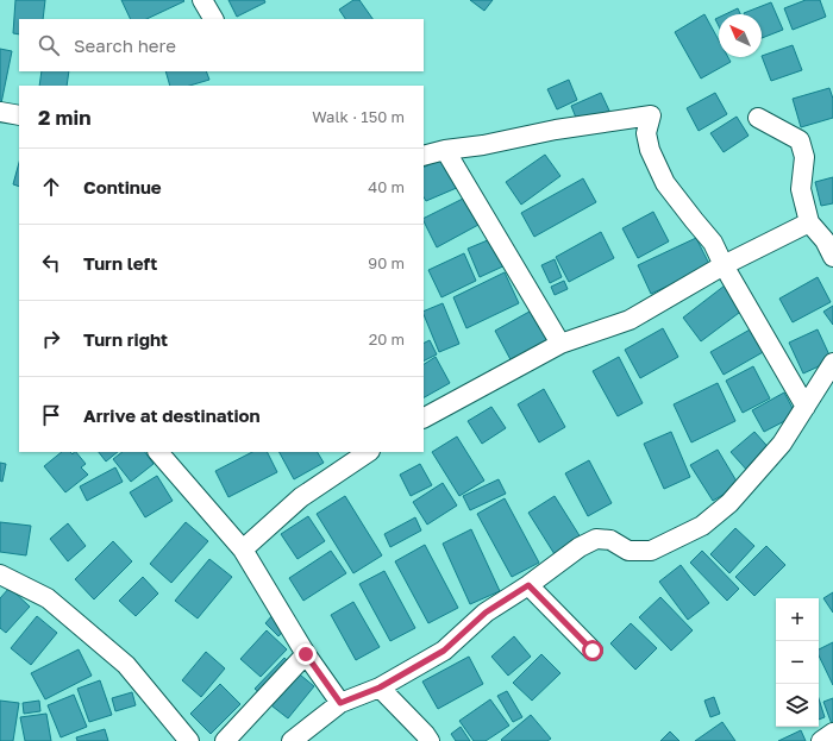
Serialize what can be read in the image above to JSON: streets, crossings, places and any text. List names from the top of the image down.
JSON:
{
  "north": "top left",
  "page": {
    "search": "Search here",
    "heading": ["2 min", "Walk · 150 m"],
    "list": [
      ["Continue", "40 m"],
      ["Turn left", "90 m"],
      ["Turn right", "20 m"],
      "Arrive at destination"
    ],
    "map_buttons": ["+", "−"]
  }
}
